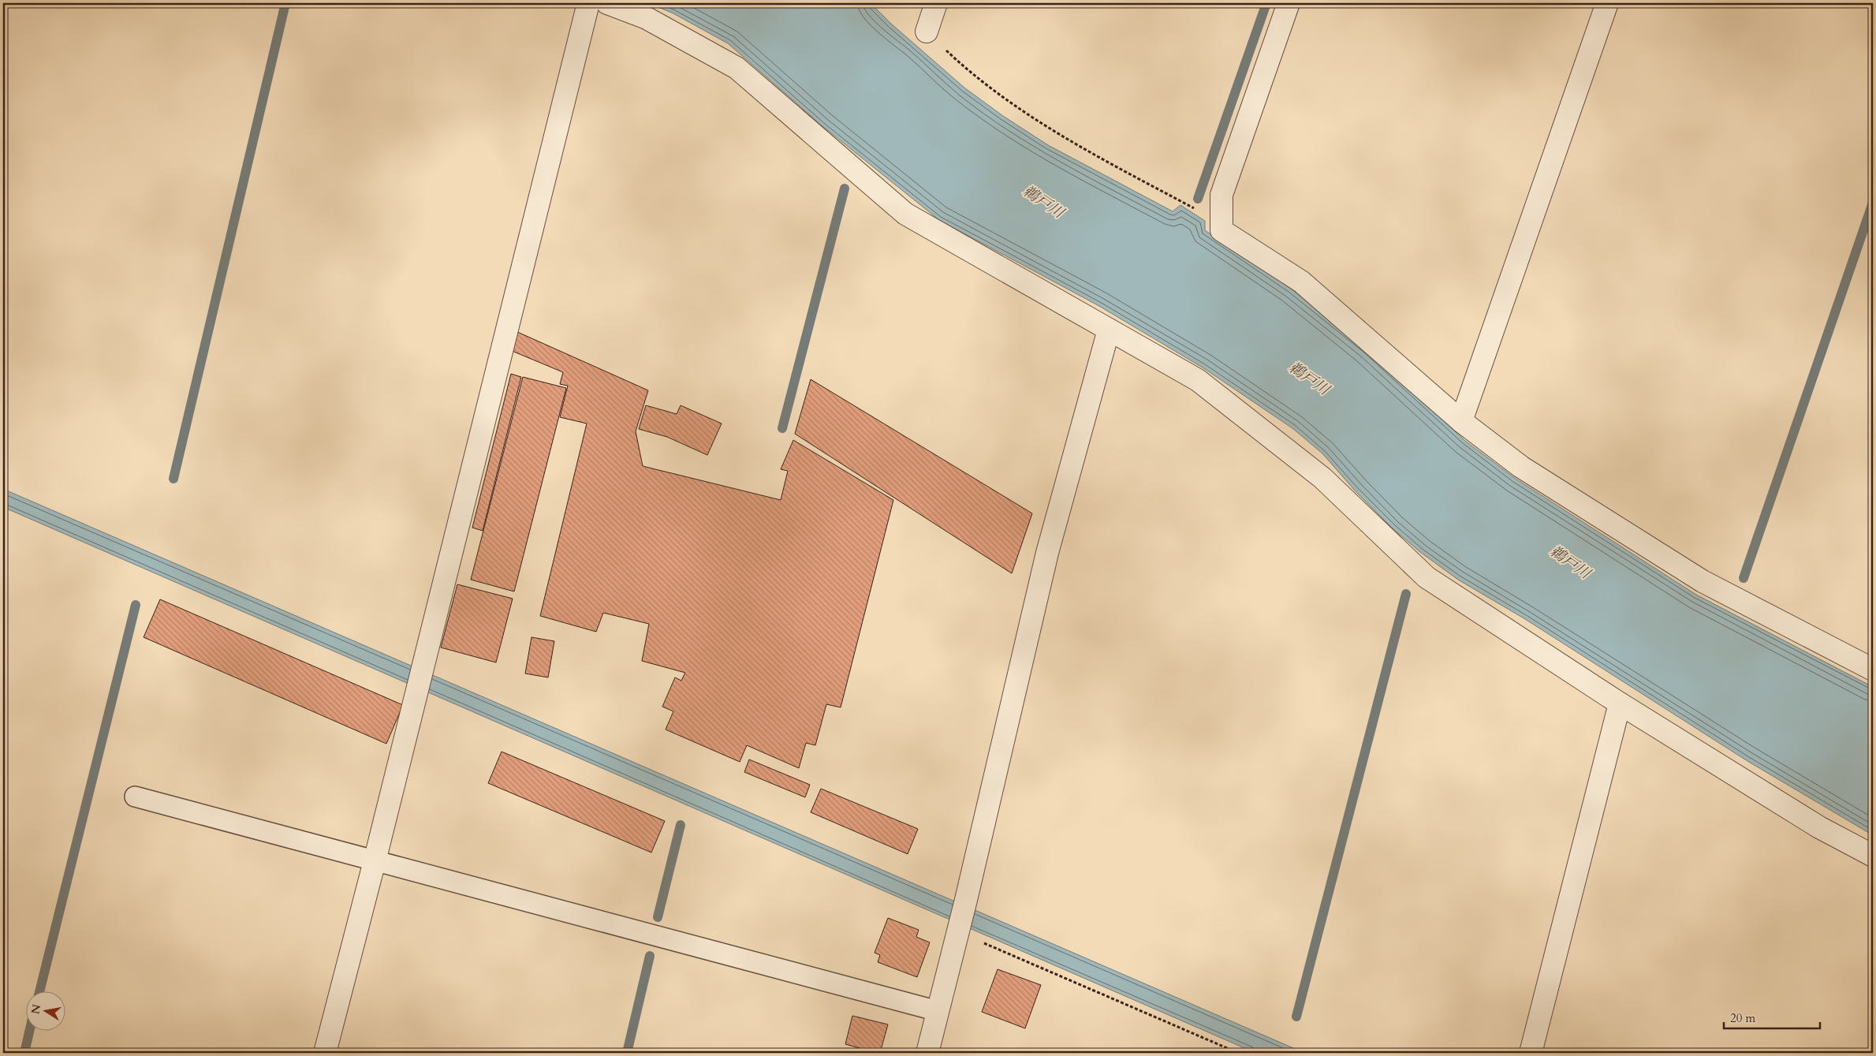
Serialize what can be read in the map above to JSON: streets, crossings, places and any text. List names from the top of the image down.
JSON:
{
  "water": ["鵜戸川"],
  "scale_bar": "20 m",
  "north": "left"
}
